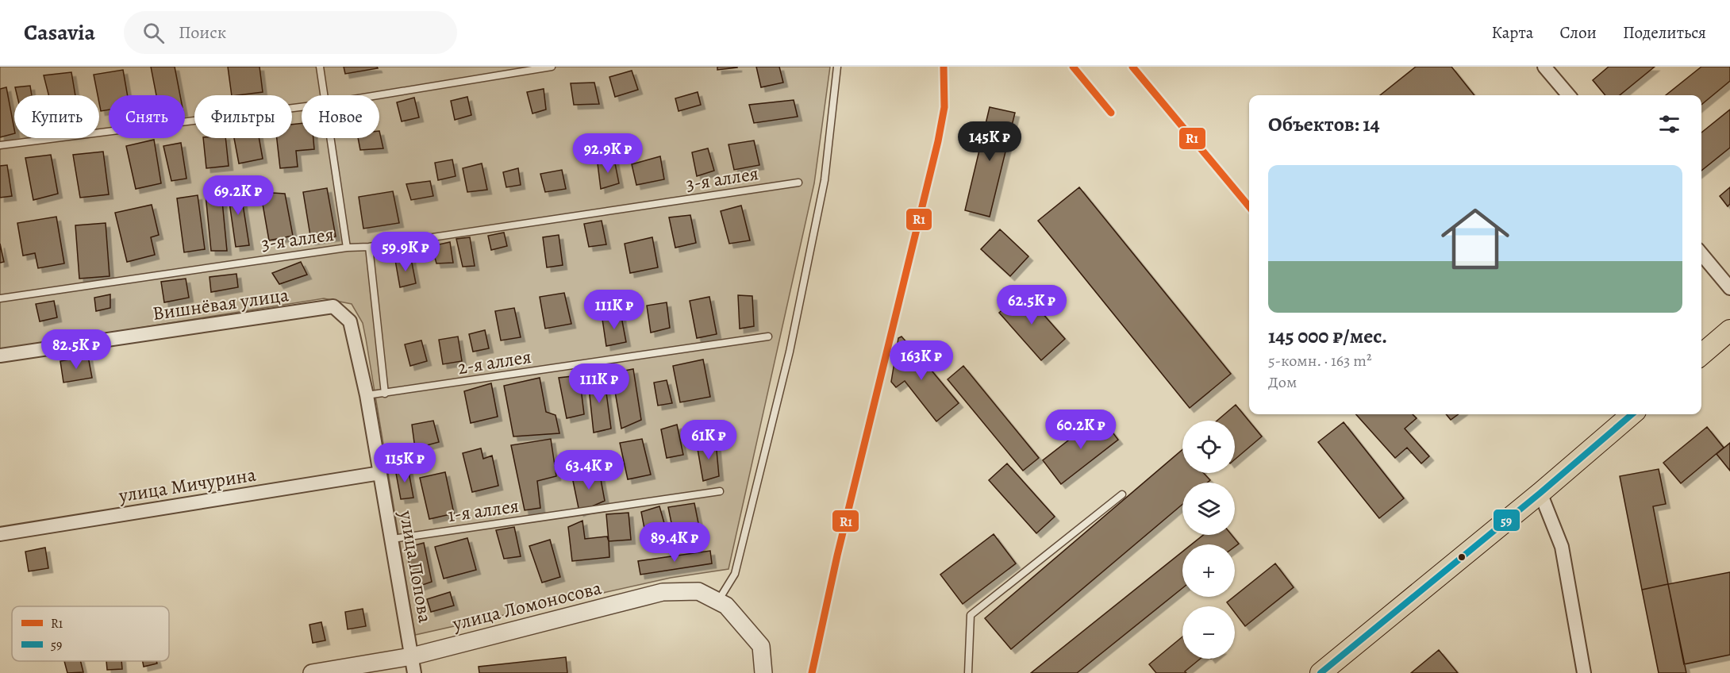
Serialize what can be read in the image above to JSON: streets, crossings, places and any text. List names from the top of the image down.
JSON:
{
  "streets": {
    "street": [
      "Вишнёвая улица",
      "улица Мичурина",
      "улица Попова",
      "улица Ломоносова"
    ],
    "lane": ["3-я аллея", "2-я аллея", "1-я аллея"]
  },
  "crossings": [
    ["Вишнёвая улица", "улица Попова"],
    ["2-я аллея", "улица Попова"],
    ["улица Мичурина", "улица Попова"],
    ["1-я аллея", "улица Попова"],
    ["улица Попова", "улица Ломоносова"]
  ],
  "lines": ["transit line R1", "transit line 59"],
  "legend": ["R1", "59"],
  "page": {
    "header": "Casavia",
    "search": "Поиск",
    "nav": ["Карта", "Слои", "Поделиться"],
    "chip": [
      "Купить",
      "Снять",
      "Фильтры",
      "Новое"
    ],
    "heading": "Объектов: 14",
    "price": [
      "145K ₽",
      "92.9K ₽",
      "69.2K ₽",
      "59.9K ₽",
      "62.5K ₽",
      "111K ₽",
      "82.5K ₽",
      "163K ₽",
      "111K ₽",
      "60.2K ₽",
      "61K ₽",
      "115K ₽",
      "63.4K ₽",
      "89.4K ₽"
    ],
    "list": [
      {
        "name": "145 000 ₽/мес.",
        "note": "5-комн. · 163 m² · Дом"
      }
    ],
    "map_buttons": ["+", "−"]
  }
}
